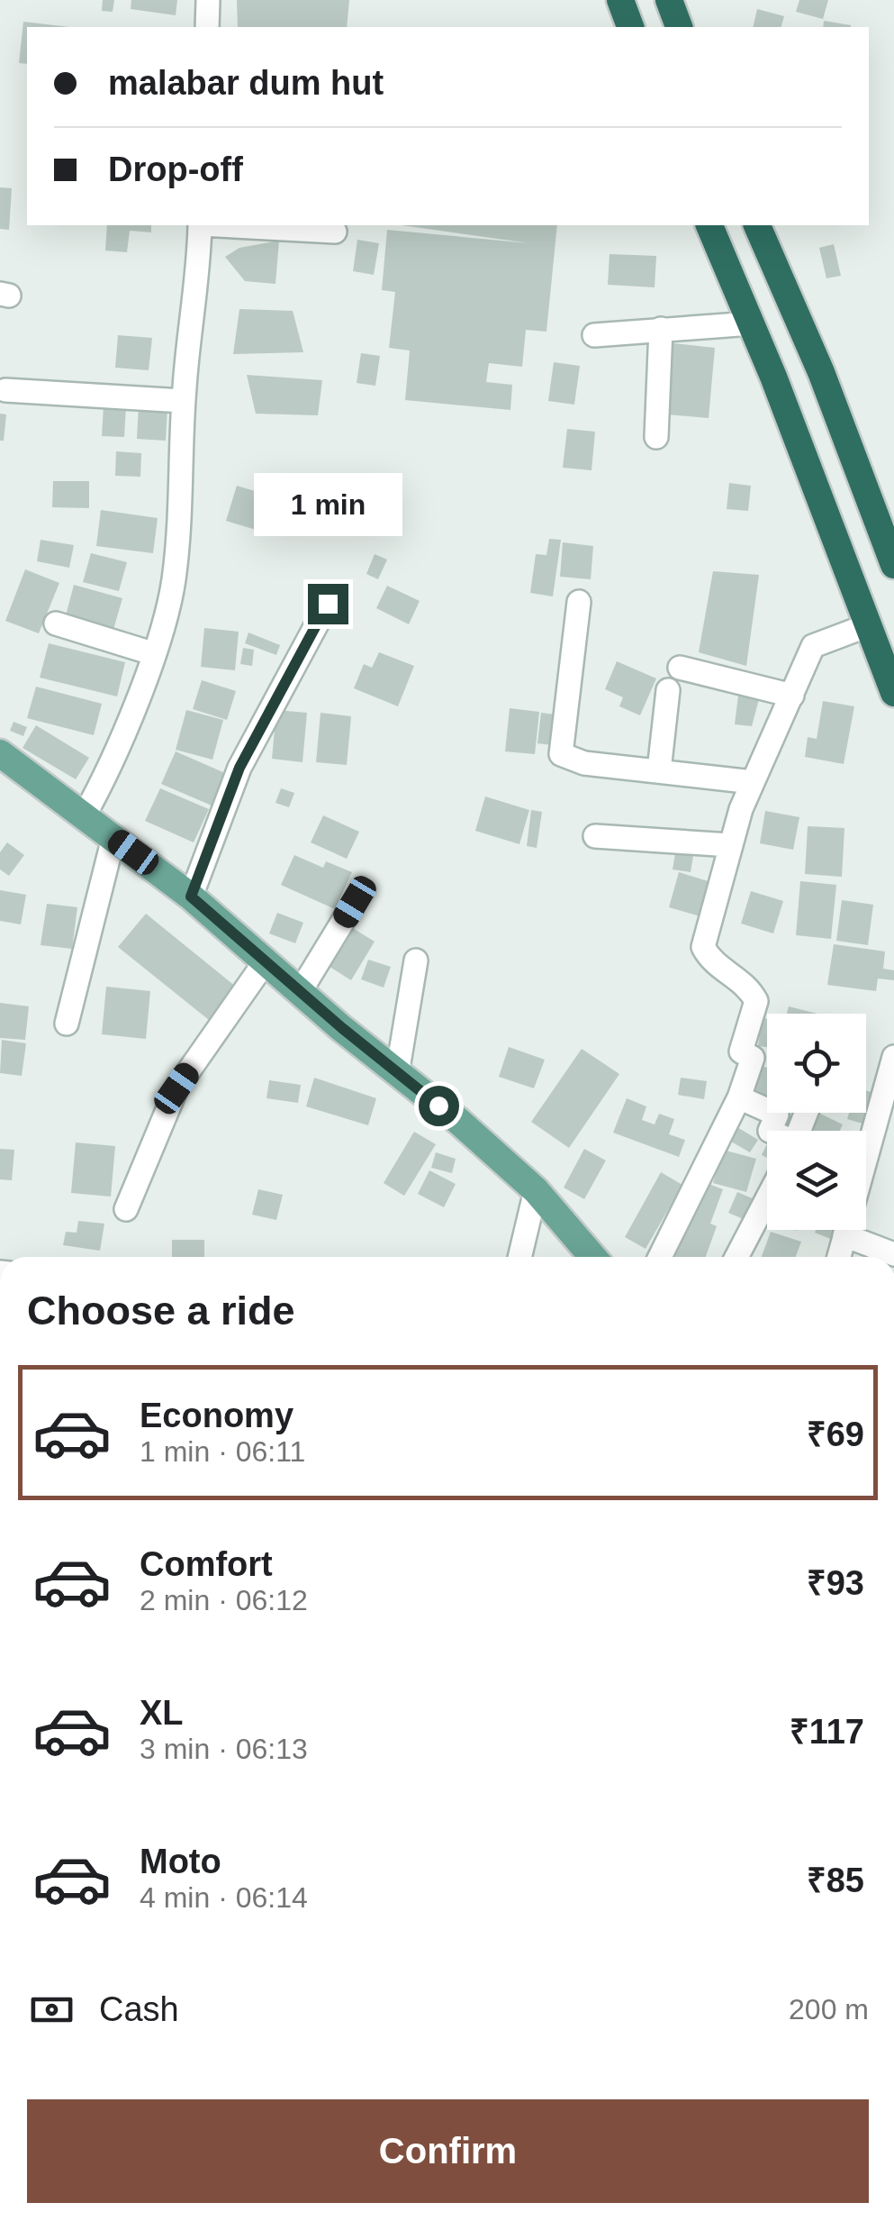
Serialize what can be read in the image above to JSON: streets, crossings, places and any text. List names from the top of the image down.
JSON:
{
  "page": {
    "banner": ["malabar dum hut", "Drop-off"],
    "bubble": "1 min",
    "heading": "Choose a ride",
    "list": [
      {
        "name": "Economy",
        "note": "1 min · 06:11",
        "value": "₹69"
      },
      {
        "name": "Comfort",
        "note": "2 min · 06:12",
        "value": "₹93"
      },
      {
        "name": "XL",
        "note": "3 min · 06:13",
        "value": "₹117"
      },
      {
        "name": "Moto",
        "note": "4 min · 06:14",
        "value": "₹85"
      }
    ],
    "pay": ["Cash", "200 m"],
    "buttons": "Confirm"
  }
}
